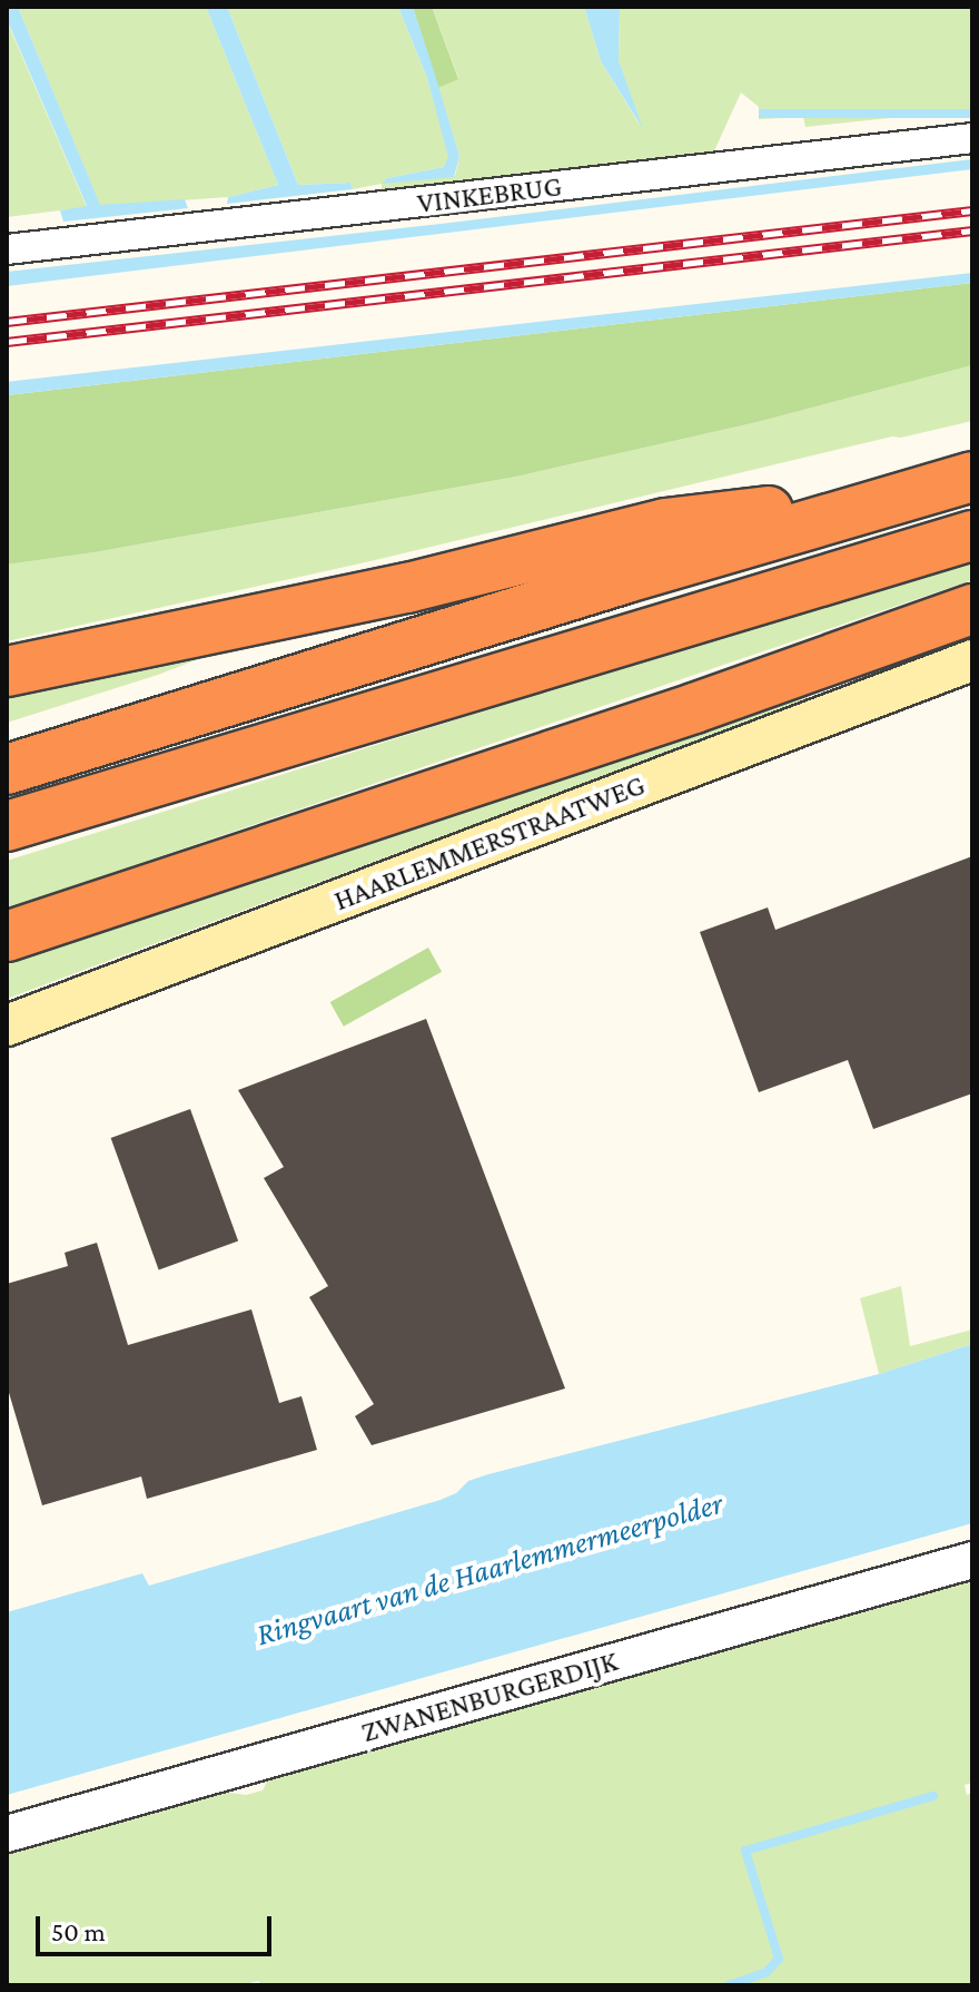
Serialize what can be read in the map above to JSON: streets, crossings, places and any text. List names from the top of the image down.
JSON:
{
  "streets": {
    "main road": ["HAARLEMMERSTRAATWEG"],
    "street": ["VINKEBRUG", "ZWANENBURGERDIJK"]
  },
  "water": ["Ringvaart van de Haarlemmermeerpolder"],
  "scale_bar": "50 m"
}
